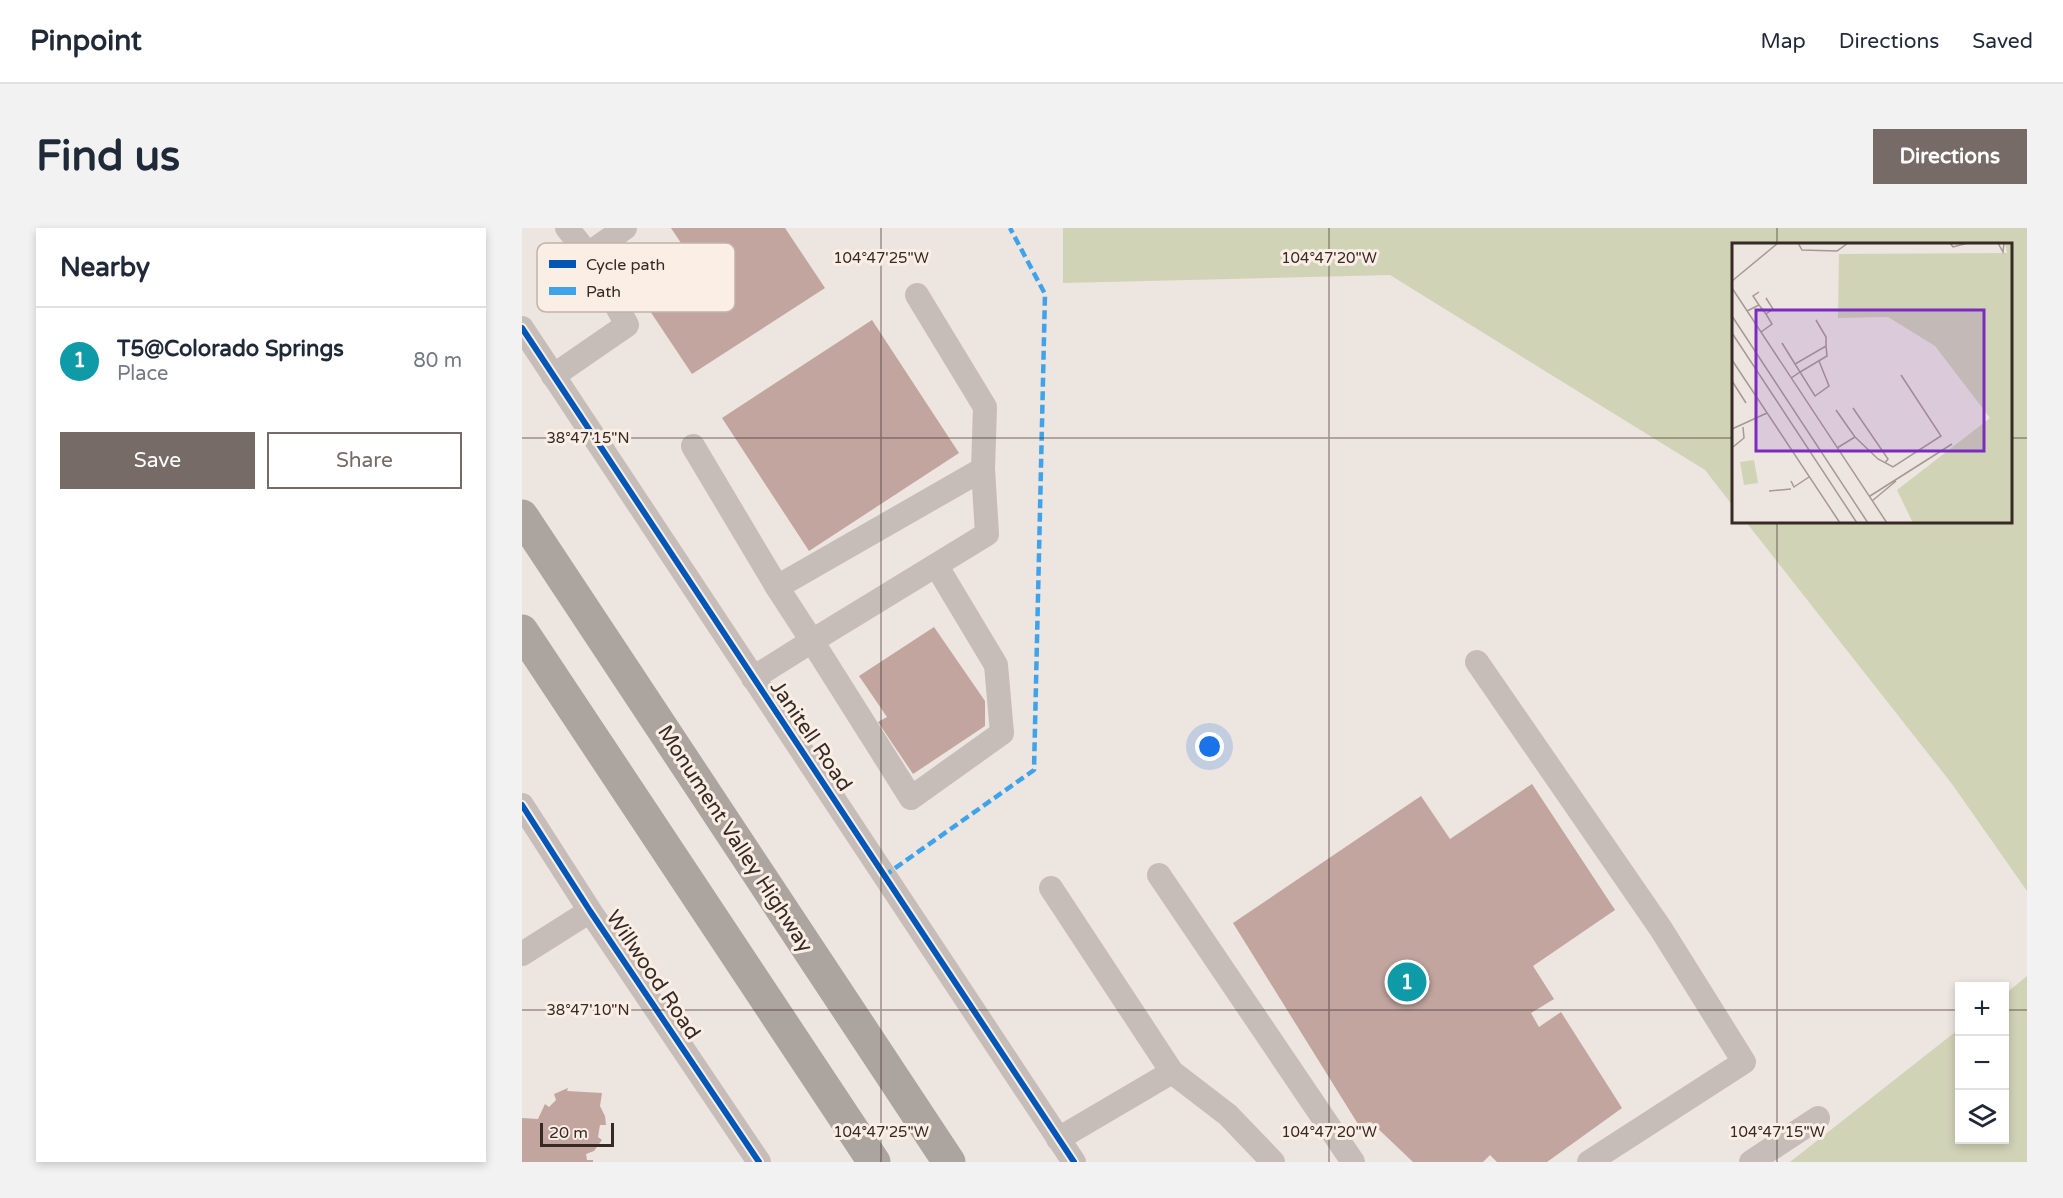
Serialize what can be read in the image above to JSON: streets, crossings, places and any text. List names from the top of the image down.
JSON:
{
  "streets": {
    "highway": ["Monument Valley Highway"],
    "street": ["Janitell Road", "Willwood Road"]
  },
  "legend": ["Cycle path", "Path"],
  "scale_bar": "20 m",
  "page": {
    "header": "Pinpoint",
    "nav": ["Map", "Directions", "Saved"],
    "buttons": [
      "Directions",
      ["Save", "Share"]
    ],
    "title": "Find us",
    "heading": "Nearby",
    "list": [
      {
        "mark": "1",
        "name": "T5@Colorado Springs",
        "note": "Place",
        "value": "80 m"
      }
    ],
    "pins": "1",
    "map_buttons": ["+", "−"],
    "scale": "20 m"
  },
  "coordinates": [
    "104°47'25\"W",
    "104°47'20\"W",
    "38°47'15\"N",
    "38°47'10\"N",
    "104°47'15\"W"
  ]
}
